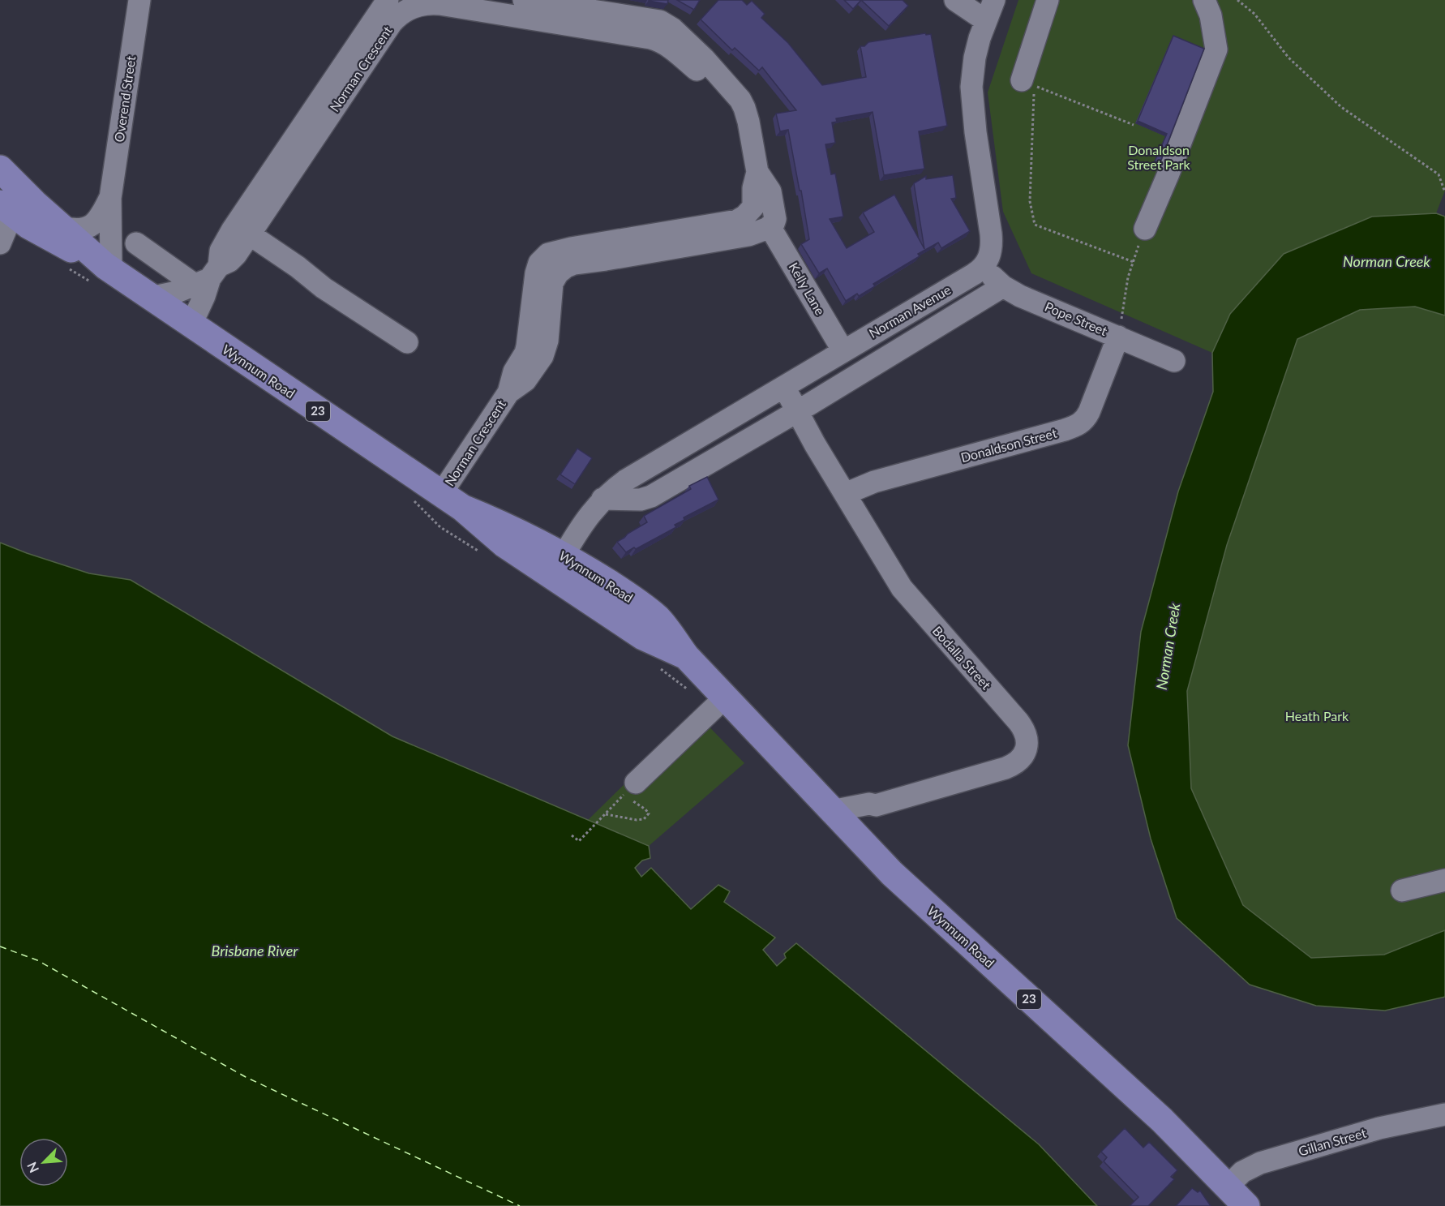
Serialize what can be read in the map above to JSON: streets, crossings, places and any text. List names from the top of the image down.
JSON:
{
  "streets": {
    "main road": ["Wynnum Road", "23"],
    "street": [
      "Norman Crescent",
      "Overend Street",
      "Kelly Lane",
      "Norman Avenue",
      "Pope Street",
      "Donaldson Street",
      "Bodalla Street",
      "Gillan Street"
    ]
  },
  "crossings": [
    ["Norman Crescent", "Kelly Lane"],
    ["Norman Crescent", "Wynnum Road"],
    ["Overend Street", "Wynnum Road"],
    ["Kelly Lane", "Norman Avenue"],
    ["Norman Avenue", "Pope Street"],
    ["Norman Avenue", "Wynnum Road"],
    ["Norman Avenue", "Bodalla Street"],
    ["Pope Street", "Donaldson Street"],
    ["Wynnum Road", "Bodalla Street"],
    ["Wynnum Road", "Gillan Street"],
    ["Donaldson Street", "Bodalla Street"]
  ],
  "water": ["Norman Creek", "Brisbane River"],
  "parks": ["Donaldson Street Park", "Heath Park"],
  "north": "bottom left"
}
